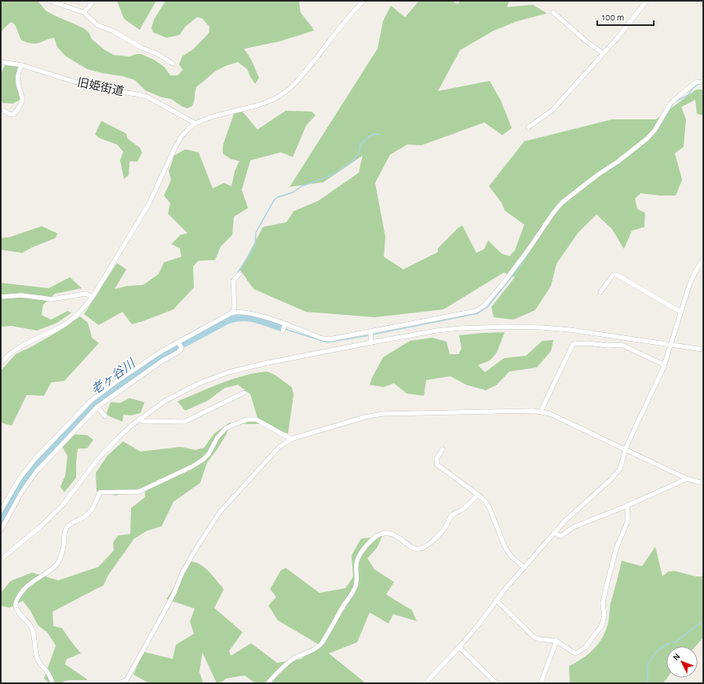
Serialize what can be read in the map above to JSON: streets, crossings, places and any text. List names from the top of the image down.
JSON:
{
  "streets": {
    "street": ["旧姫街道"]
  },
  "water": ["老ヶ谷川"],
  "scale_bar": "100 m",
  "north": "top left"
}
